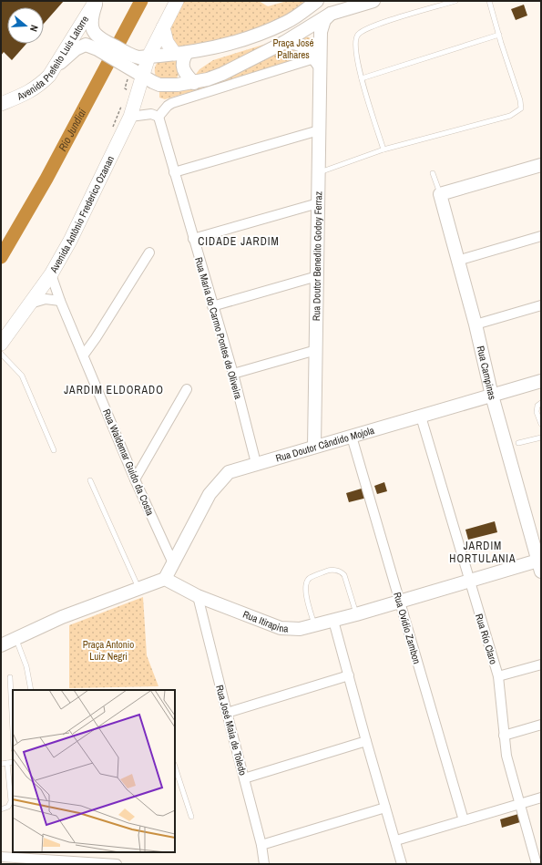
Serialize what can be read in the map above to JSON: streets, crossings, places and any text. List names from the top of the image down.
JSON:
{
  "streets": {
    "main road": ["Avenida Prefeito Luís Latorre", "Avenida Antônio Frederico Ozanan"],
    "street": [
      "Rua Doutor Benedito Godoy Ferraz",
      "Rua Maria do Carmo Pontes de Oliveira",
      "Rua Campinas",
      "Rua Doutor Cândido Mojola",
      "Rua Waldemar Guido da Costa",
      "Rua Itirapina",
      "Rua Ovídio Zambon",
      "Rua Río Claro",
      "Rua José Maia de Toledo"
    ]
  },
  "crossings": [
    ["Avenida Antônio Frederico Ozanan", "Rua Waldemar Guido da Costa"],
    ["Rua Doutor Benedito Godoy Ferraz", "Rua Doutor Cândido Mojola"],
    ["Rua Maria do Carmo Pontes de Oliveira", "Rua Doutor Cândido Mojola"],
    ["Rua Campinas", "Rua Doutor Cândido Mojola"],
    ["Rua Campinas", "Rua Itirapina"],
    ["Rua Doutor Cândido Mojola", "Rua Waldemar Guido da Costa"],
    ["Rua Doutor Cândido Mojola", "Rua Itirapina"],
    ["Rua Doutor Cândido Mojola", "Rua Ovídio Zambon"],
    ["Rua Doutor Cândido Mojola", "Rua Río Claro"],
    ["Rua Itirapina", "Rua Ovídio Zambon"],
    ["Rua Itirapina", "Rua Río Claro"],
    ["Rua Itirapina", "Rua José Maia de Toledo"]
  ],
  "districts": ["CIDADE JARDIM", "JARDIM ELDORADO", "JARDIM HORTULANIA"],
  "water": ["Rio Jundiaí"],
  "parks": ["Praça José Palhares", "Praça Antonio Luiz Negri"],
  "north": "right"
}
